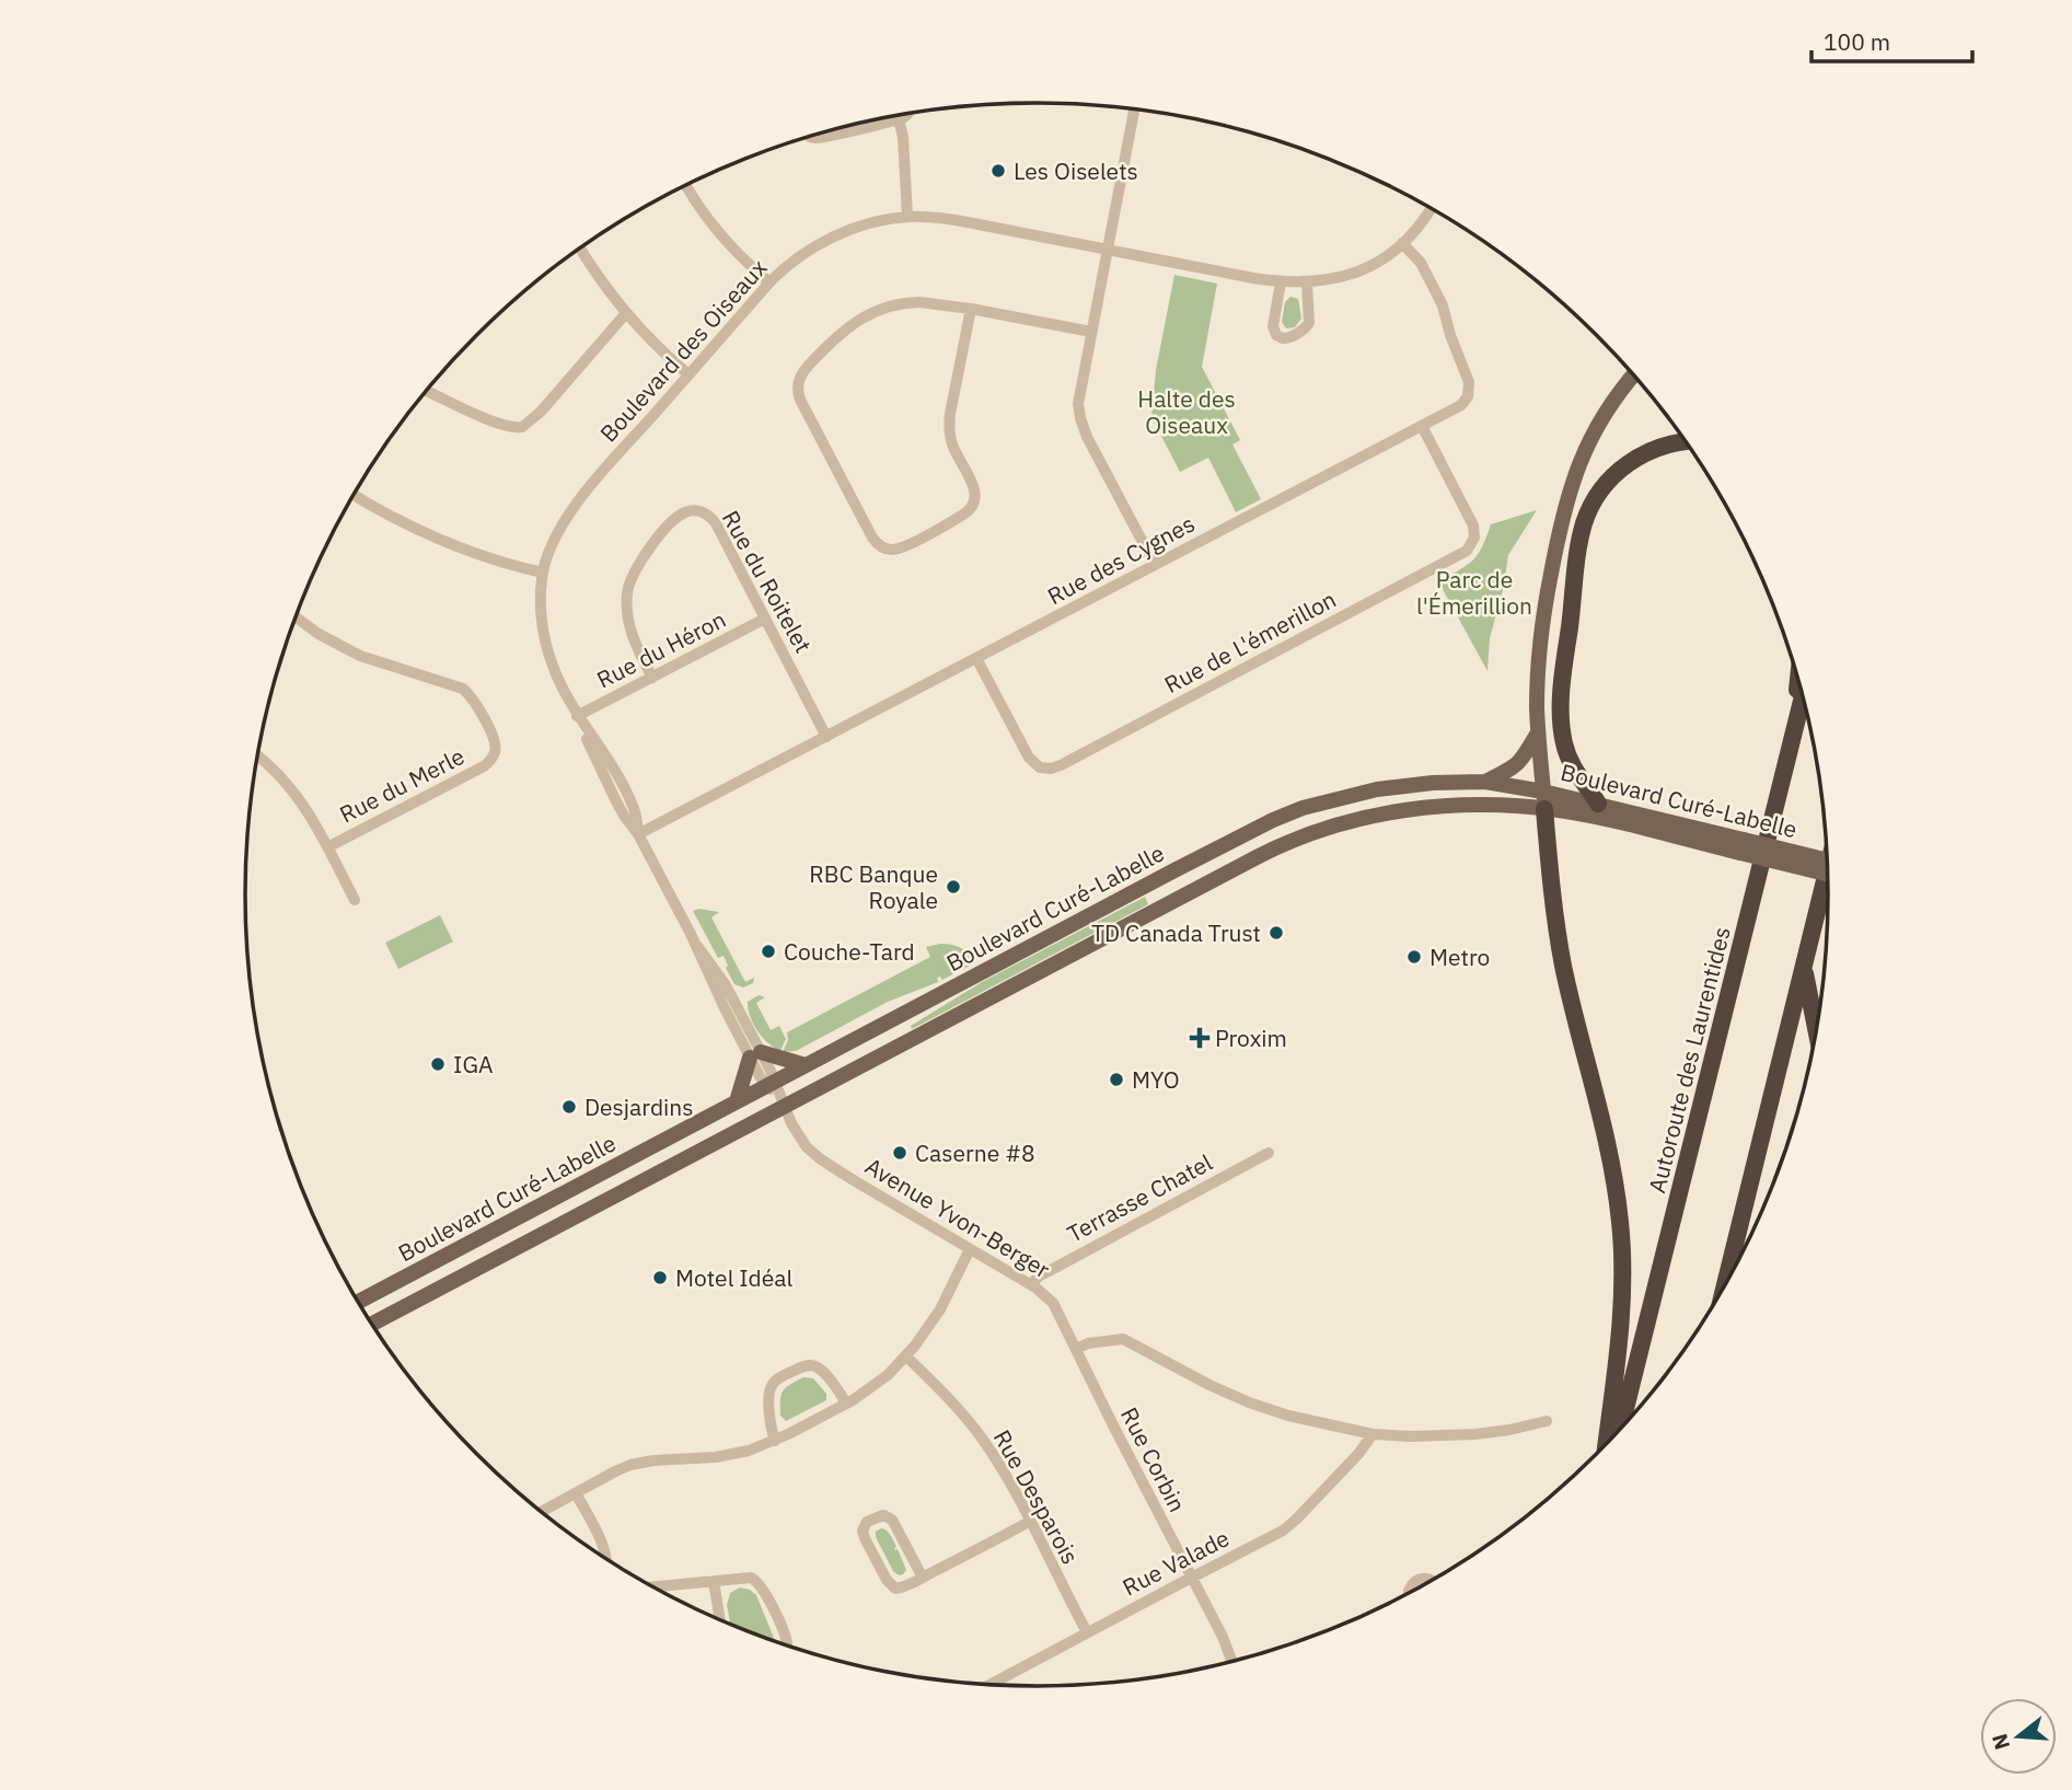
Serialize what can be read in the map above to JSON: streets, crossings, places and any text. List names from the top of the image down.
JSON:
{
  "streets": {
    "highway": ["Autoroute des Laurentides"],
    "main road": ["Boulevard Curé-Labelle"],
    "street": [
      "Boulevard des Oiseaux",
      "Rue des Cygnes",
      "Rue du Roitelet",
      "Rue de L'émerillon",
      "Rue du Héron",
      "Rue du Merle",
      "Terrasse Chatel",
      "Avenue Yvon-Berger",
      "Rue Corbin",
      "Rue Desparois",
      "Rue Valade"
    ]
  },
  "crossings": [
    ["Boulevard des Oiseaux", "Rue des Cygnes"],
    ["Boulevard des Oiseaux", "Rue du Héron"],
    ["Boulevard des Oiseaux", "Boulevard Curé-Labelle"],
    ["Boulevard des Oiseaux", "Avenue Yvon-Berger"],
    ["Rue des Cygnes", "Rue du Roitelet"],
    ["Rue des Cygnes", "Rue de L'émerillon"],
    ["Rue du Roitelet", "Rue du Héron"],
    ["Boulevard Curé-Labelle", "Avenue Yvon-Berger"],
    ["Terrasse Chatel", "Avenue Yvon-Berger"],
    ["Avenue Yvon-Berger", "Rue Corbin"],
    ["Rue Corbin", "Rue Valade"],
    ["Rue Desparois", "Rue Valade"]
  ],
  "parks": ["Halte des Oiseaux", "Parc de l'Émerillion"],
  "places": {
    "other": [
      "Les Oiselets",
      "RBC Banque Royale",
      "TD Canada Trust",
      "Couche-Tard",
      "Metro",
      "IGA",
      "MYO",
      "Desjardins",
      "Caserne #8",
      "Motel Idéal"
    ],
    "health": ["Proxim"]
  },
  "scale_bar": "100 m",
  "north": "left"
}
